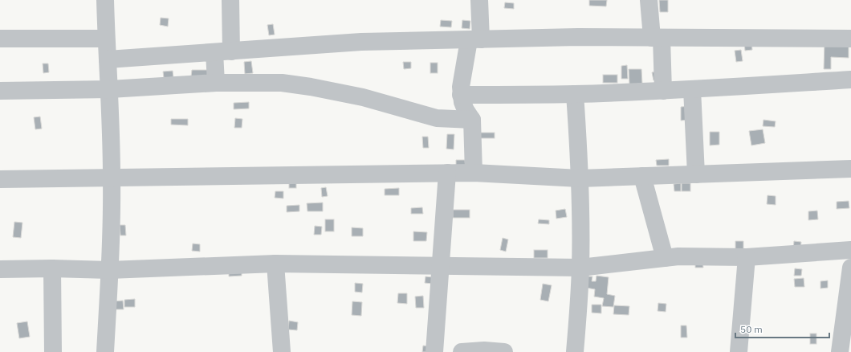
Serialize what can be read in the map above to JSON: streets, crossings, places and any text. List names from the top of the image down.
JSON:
{
  "scale_bar": "50 m"
}
